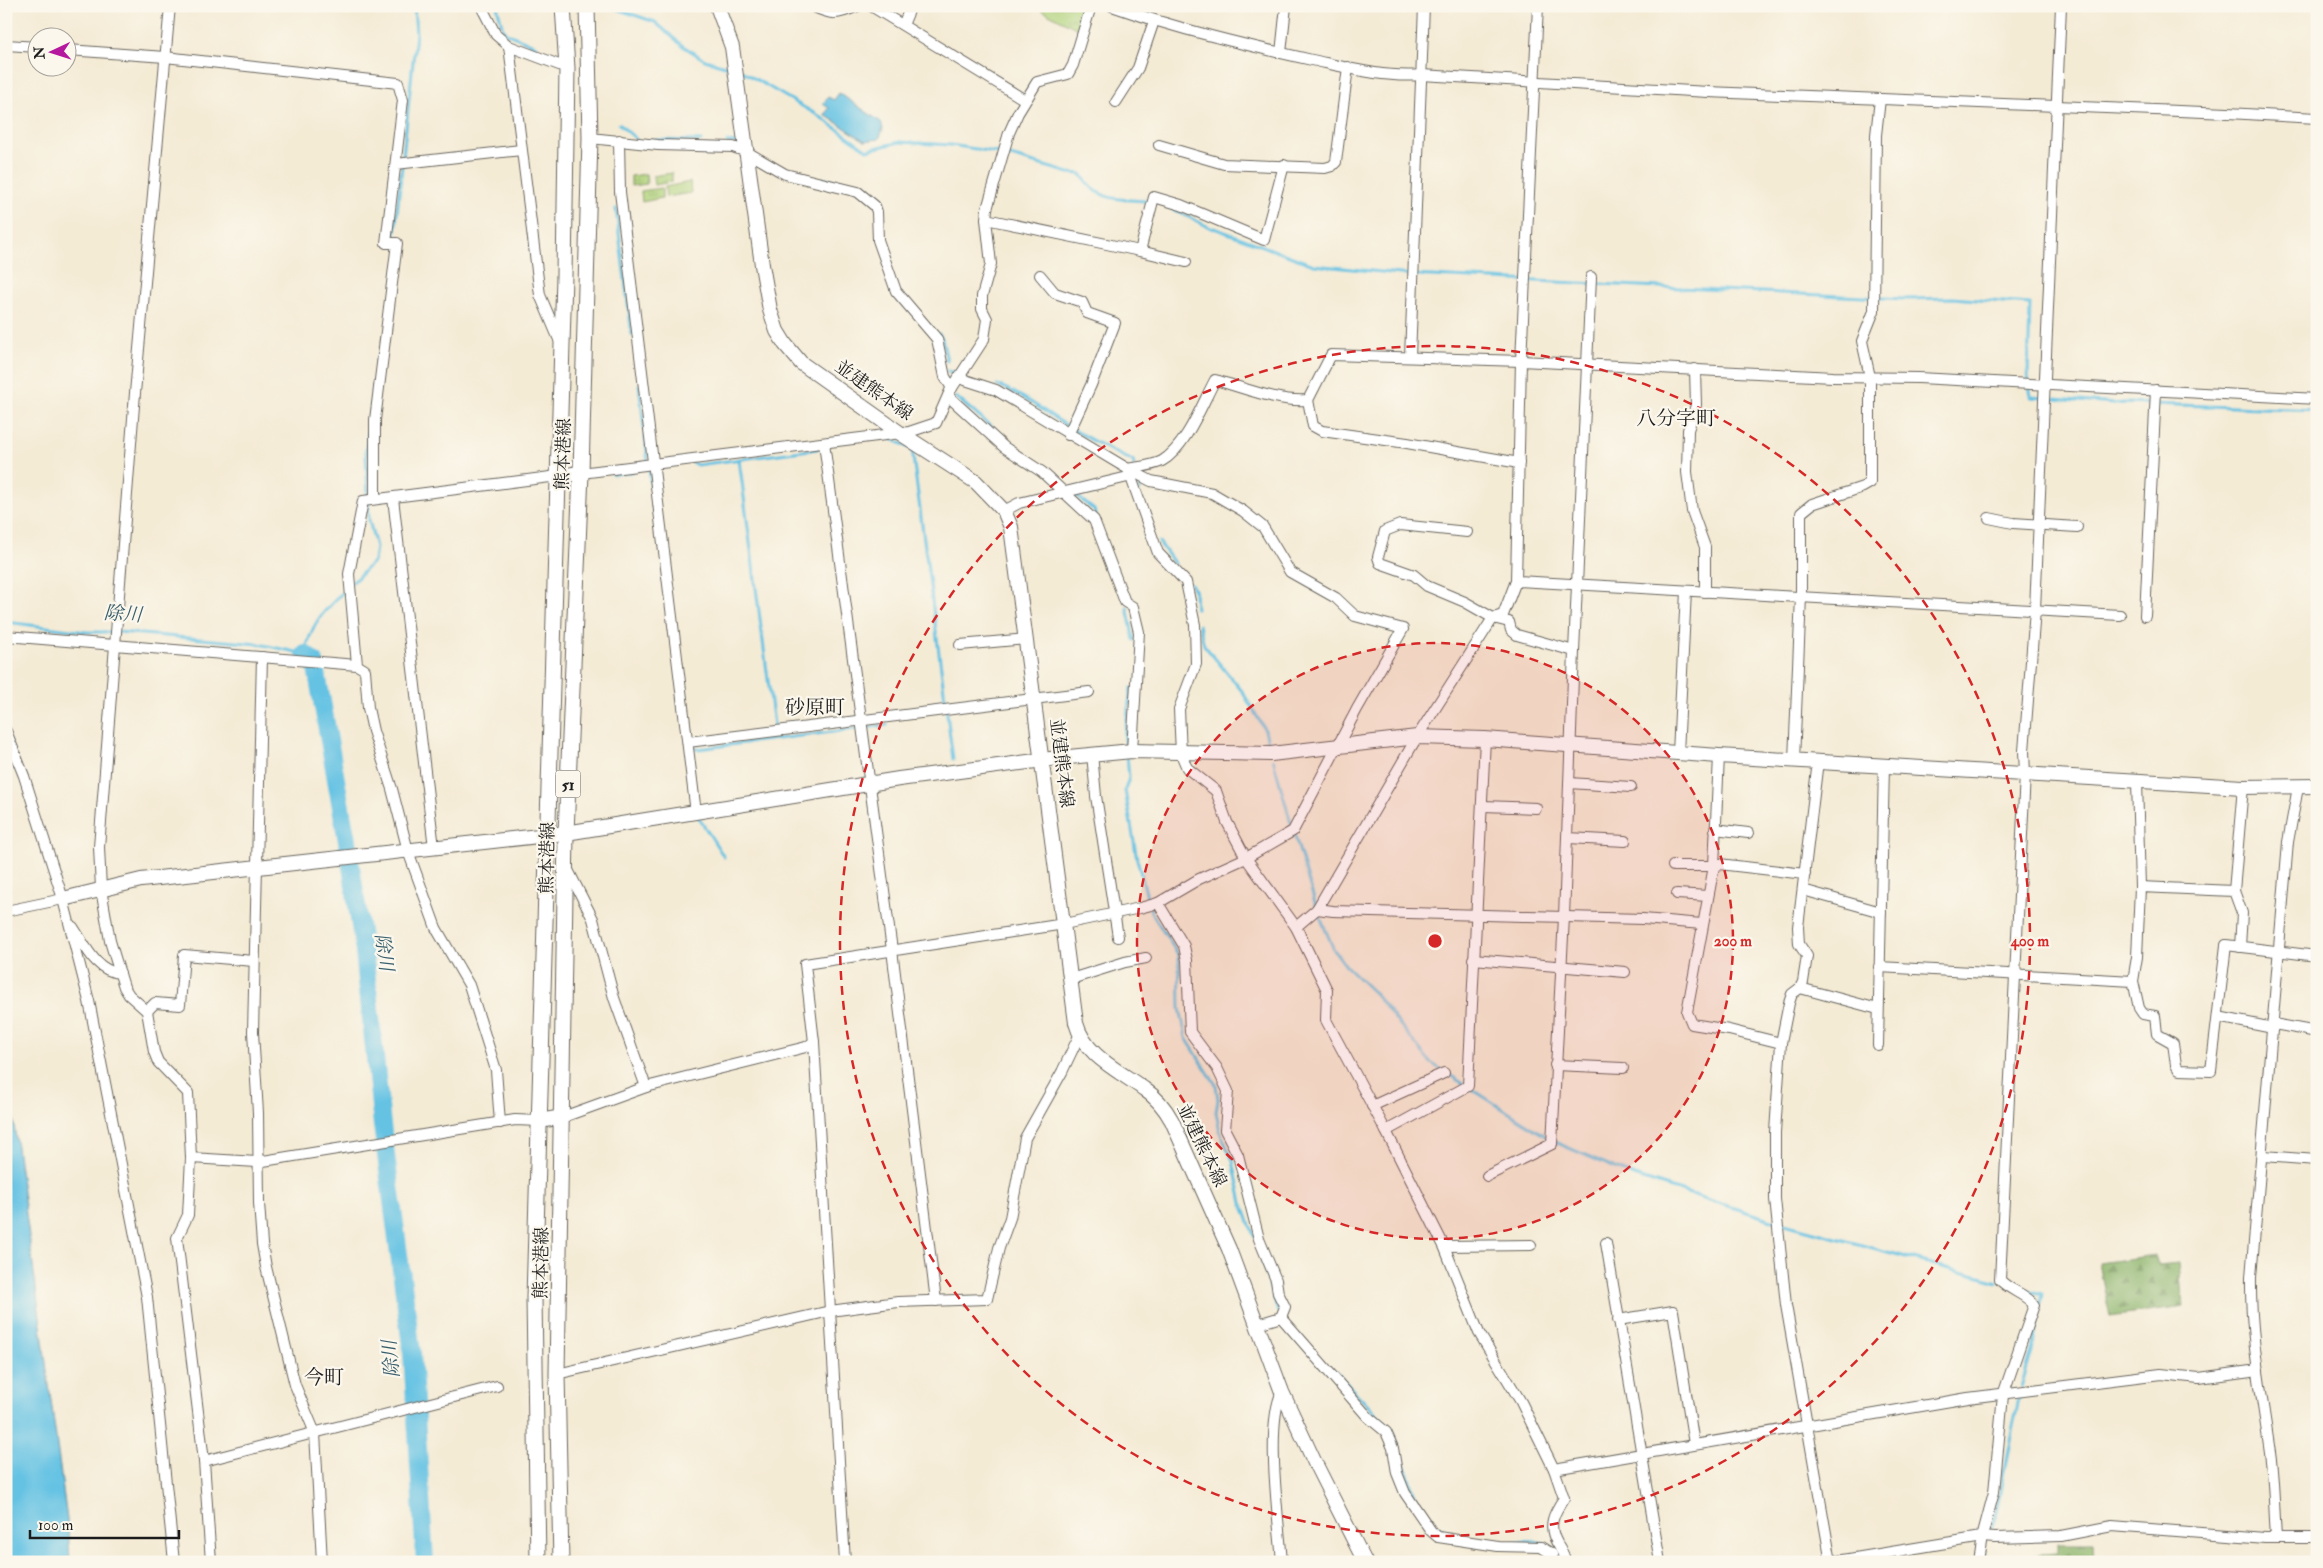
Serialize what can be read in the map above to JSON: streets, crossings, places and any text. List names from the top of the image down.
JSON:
{
  "streets": {
    "main road": ["熊本港線", "51"],
    "street": ["並建熊本線"]
  },
  "districts": ["八分字町", "砂原町", "今町"],
  "water": ["除川"],
  "scale_bar": "100 m",
  "north": "left",
  "rings": ["200 m", "400 m"]
}
